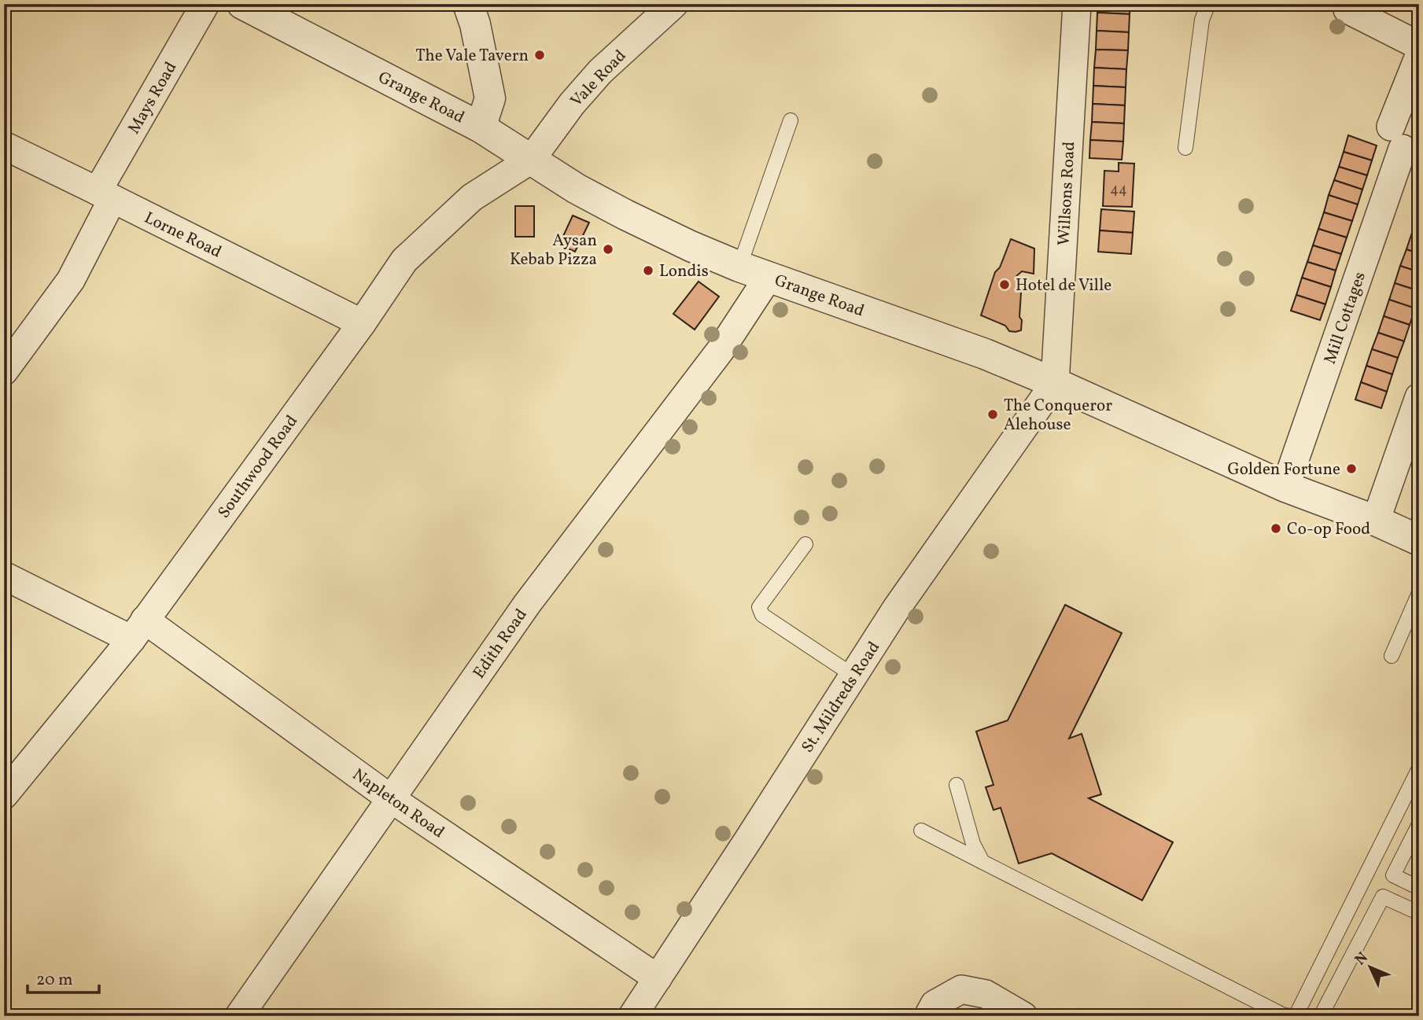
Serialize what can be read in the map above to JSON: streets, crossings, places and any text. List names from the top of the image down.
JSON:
{
  "streets": {
    "street": [
      "Vale Road",
      "Grange Road",
      "Mays Road",
      "Willsons Road",
      "Lorne Road",
      "Mill Cottages",
      "Southwood Road",
      "Edith Road",
      "St. Mildreds Road",
      "Napleton Road"
    ]
  },
  "crossings": [
    ["Vale Road", "Grange Road"],
    ["Vale Road", "Southwood Road"],
    ["Grange Road", "Willsons Road"],
    ["Grange Road", "Mill Cottages"],
    ["Grange Road", "Southwood Road"],
    ["Grange Road", "Edith Road"],
    ["Grange Road", "St. Mildreds Road"],
    ["Mays Road", "Lorne Road"],
    ["Willsons Road", "St. Mildreds Road"],
    ["Lorne Road", "Southwood Road"],
    ["Southwood Road", "Napleton Road"],
    ["Edith Road", "Napleton Road"],
    ["St. Mildreds Road", "Napleton Road"]
  ],
  "places": [
    "The Vale Tavern",
    "Aysan Kebab Pizza",
    "Londis",
    "Hotel de Ville",
    "The Conqueror Alehouse",
    "Golden Fortune",
    "Co-op Food"
  ],
  "house_numbers": ["44"],
  "scale_bar": "20 m",
  "north": "top left"
}
